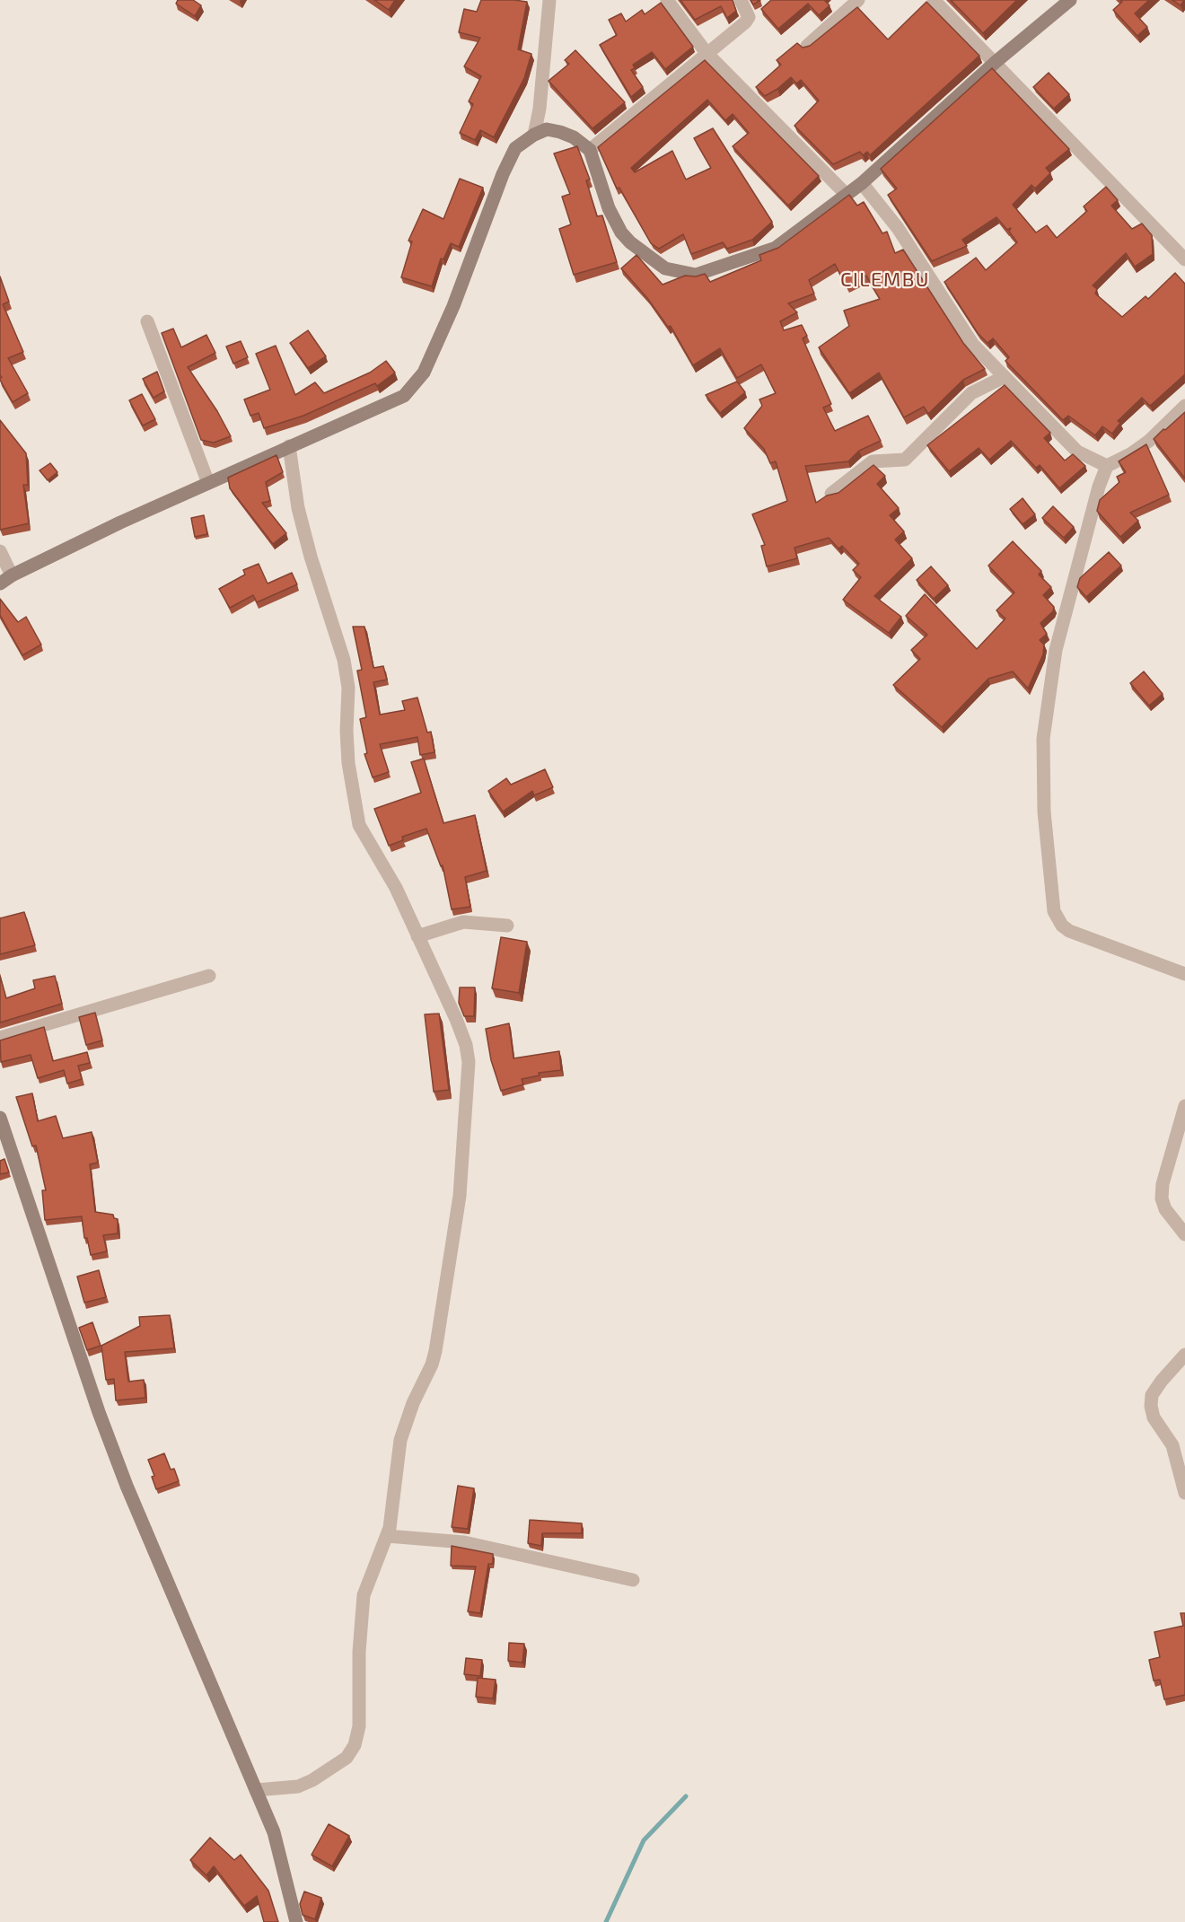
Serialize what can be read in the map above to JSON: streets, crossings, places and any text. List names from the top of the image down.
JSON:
{
  "districts": ["CILEMBU"]
}
